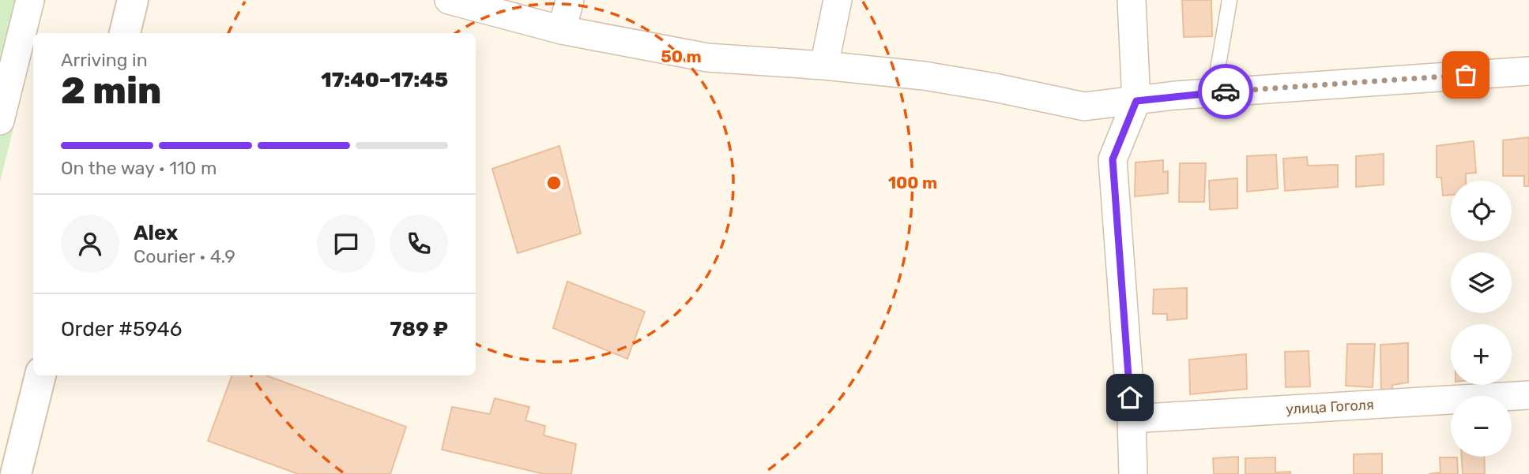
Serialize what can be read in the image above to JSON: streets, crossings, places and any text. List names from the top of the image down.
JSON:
{
  "streets": {
    "street": ["улица Гоголя"]
  },
  "page": {
    "heading": ["2 min", "Arriving in", "17:40–17:45"],
    "panel": [
      "Alex",
      "Courier · 4.9",
      "Order #5946",
      "789 ₽"
    ],
    "bar": "On the way · 110 m",
    "map_buttons": ["+", "−"]
  },
  "rings": ["50 m", "100 m"]
}
